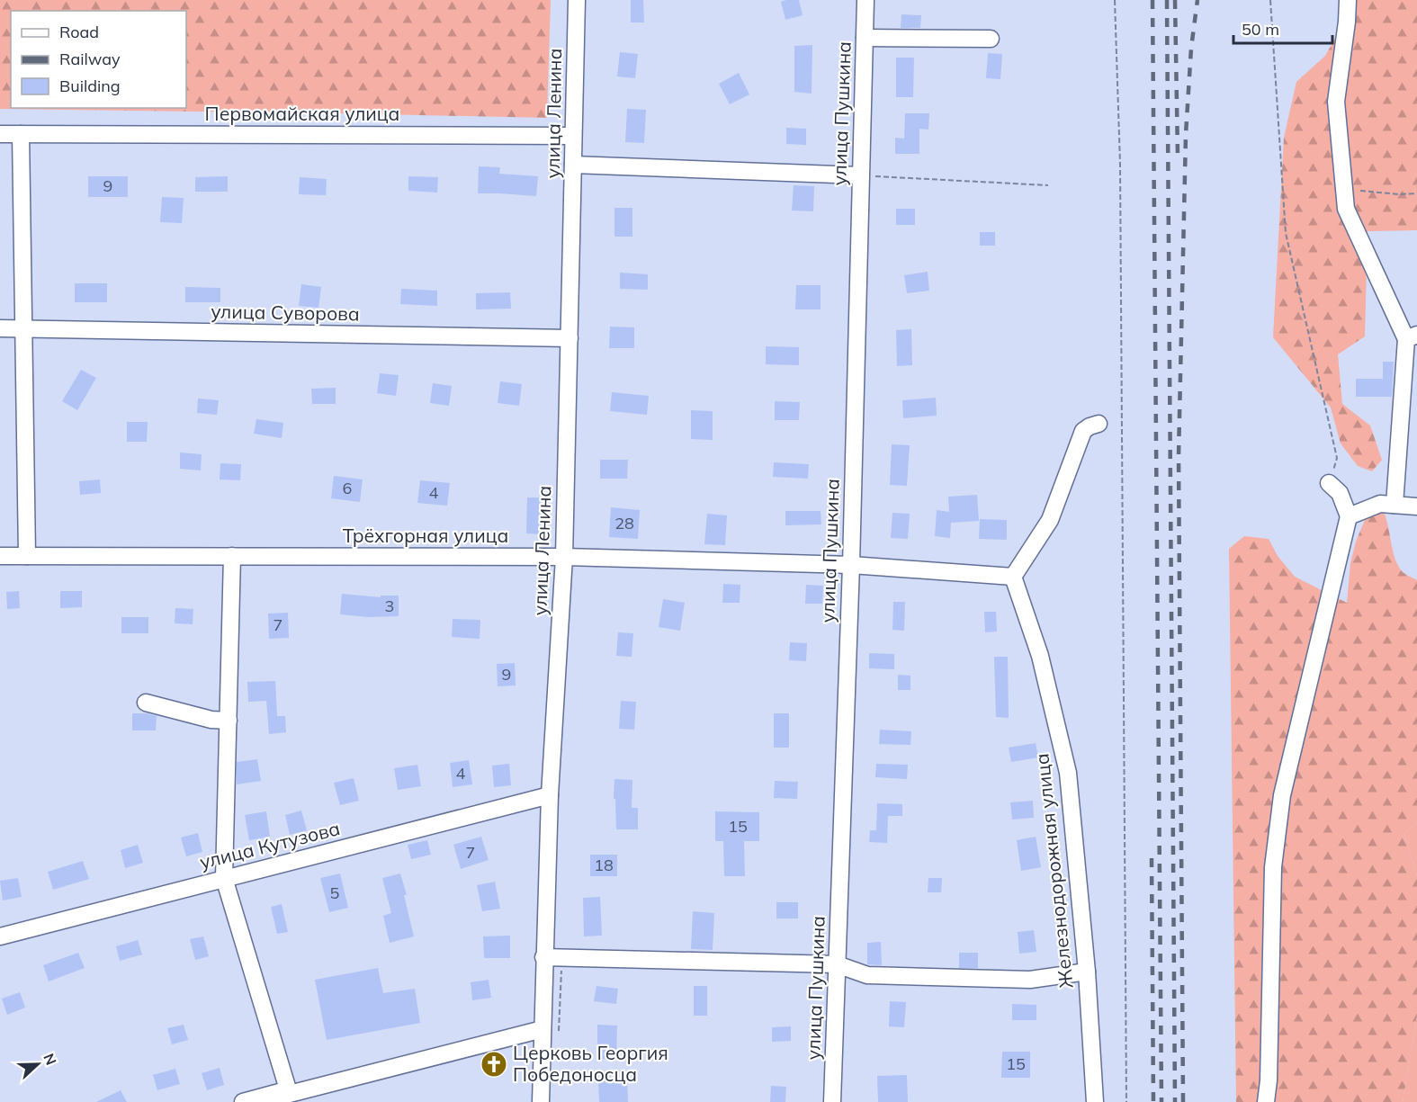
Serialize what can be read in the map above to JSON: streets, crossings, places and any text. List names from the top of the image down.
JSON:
{
  "streets": {
    "street": [
      "улица Ленина",
      "улица Пушкина",
      "Первомайская улица",
      "улица Суворова",
      "Трёхгорная улица",
      "улица Кутузова",
      "Железнодорожная улица"
    ]
  },
  "crossings": [
    ["улица Ленина", "Первомайская улица"],
    ["улица Ленина", "улица Суворова"],
    ["улица Ленина", "Трёхгорная улица"],
    ["улица Ленина", "улица Кутузова"],
    ["улица Пушкина", "Трёхгорная улица"],
    ["Трёхгорная улица", "Железнодорожная улица"]
  ],
  "places": {
    "church": ["Церковь Георгия Победоносца"]
  },
  "house_numbers": [
    "9",
    "6",
    "4",
    "28",
    "3",
    "7",
    "9",
    "4",
    "15",
    "7",
    "18",
    "5",
    "15"
  ],
  "legend": ["Road", "Railway", "Building"],
  "scale_bar": "50 m",
  "north": "right"
}
